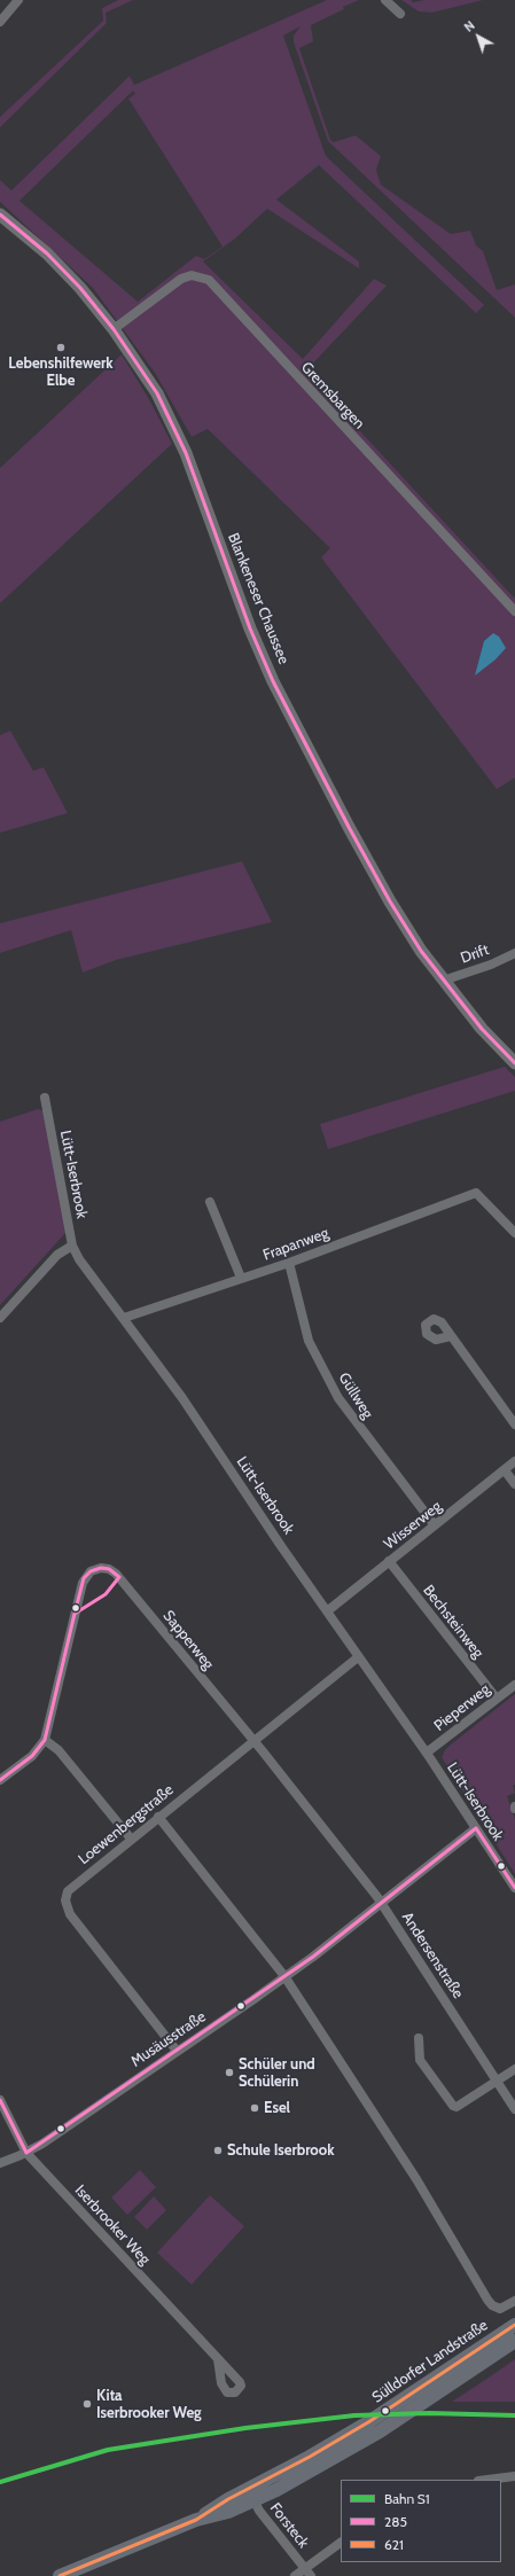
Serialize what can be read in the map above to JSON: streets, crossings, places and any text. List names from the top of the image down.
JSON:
{
  "streets": {
    "main road": ["Blankeneser Chaussee", "Sülldorfer Landstraße"],
    "street": [
      "Gremsbargen",
      "Drift",
      "Lütt-Iserbrook",
      "Frapanweg",
      "Güllweg",
      "Wisserweg",
      "Bechsteinweg",
      "Sapperweg",
      "Pieperweg",
      "Loewenbergstraße",
      "Andersenstraße",
      "Musäusstraße",
      "Iserbrooker Weg",
      "Forsteck"
    ]
  },
  "crossings": [
    ["Gremsbargen", "Blankeneser Chaussee"],
    ["Blankeneser Chaussee", "Drift"],
    ["Lütt-Iserbrook", "Frapanweg"],
    ["Lütt-Iserbrook", "Wisserweg"],
    ["Lütt-Iserbrook", "Pieperweg"],
    ["Lütt-Iserbrook", "Loewenbergstraße"],
    ["Lütt-Iserbrook", "Musäusstraße"],
    ["Frapanweg", "Güllweg"],
    ["Güllweg", "Wisserweg"],
    ["Wisserweg", "Bechsteinweg"],
    ["Bechsteinweg", "Pieperweg"],
    ["Sapperweg", "Loewenbergstraße"],
    ["Sapperweg", "Andersenstraße"],
    ["Loewenbergstraße", "Andersenstraße"],
    ["Loewenbergstraße", "Musäusstraße"],
    ["Andersenstraße", "Musäusstraße"],
    ["Musäusstraße", "Iserbrooker Weg"],
    ["Musäusstraße", "Sülldorfer Landstraße"],
    ["Sülldorfer Landstraße", "Forsteck"]
  ],
  "places": [
    "Lebenshilfewerk Elbe",
    "Schüler und Schülerin",
    "Esel",
    "Schule Iserbrook",
    "Kita Iserbrooker Weg"
  ],
  "lines": ["transit line 285", "transit line 621", "rail line S1"],
  "legend": ["Bahn S1", "285", "621"],
  "north": "top left"
}
